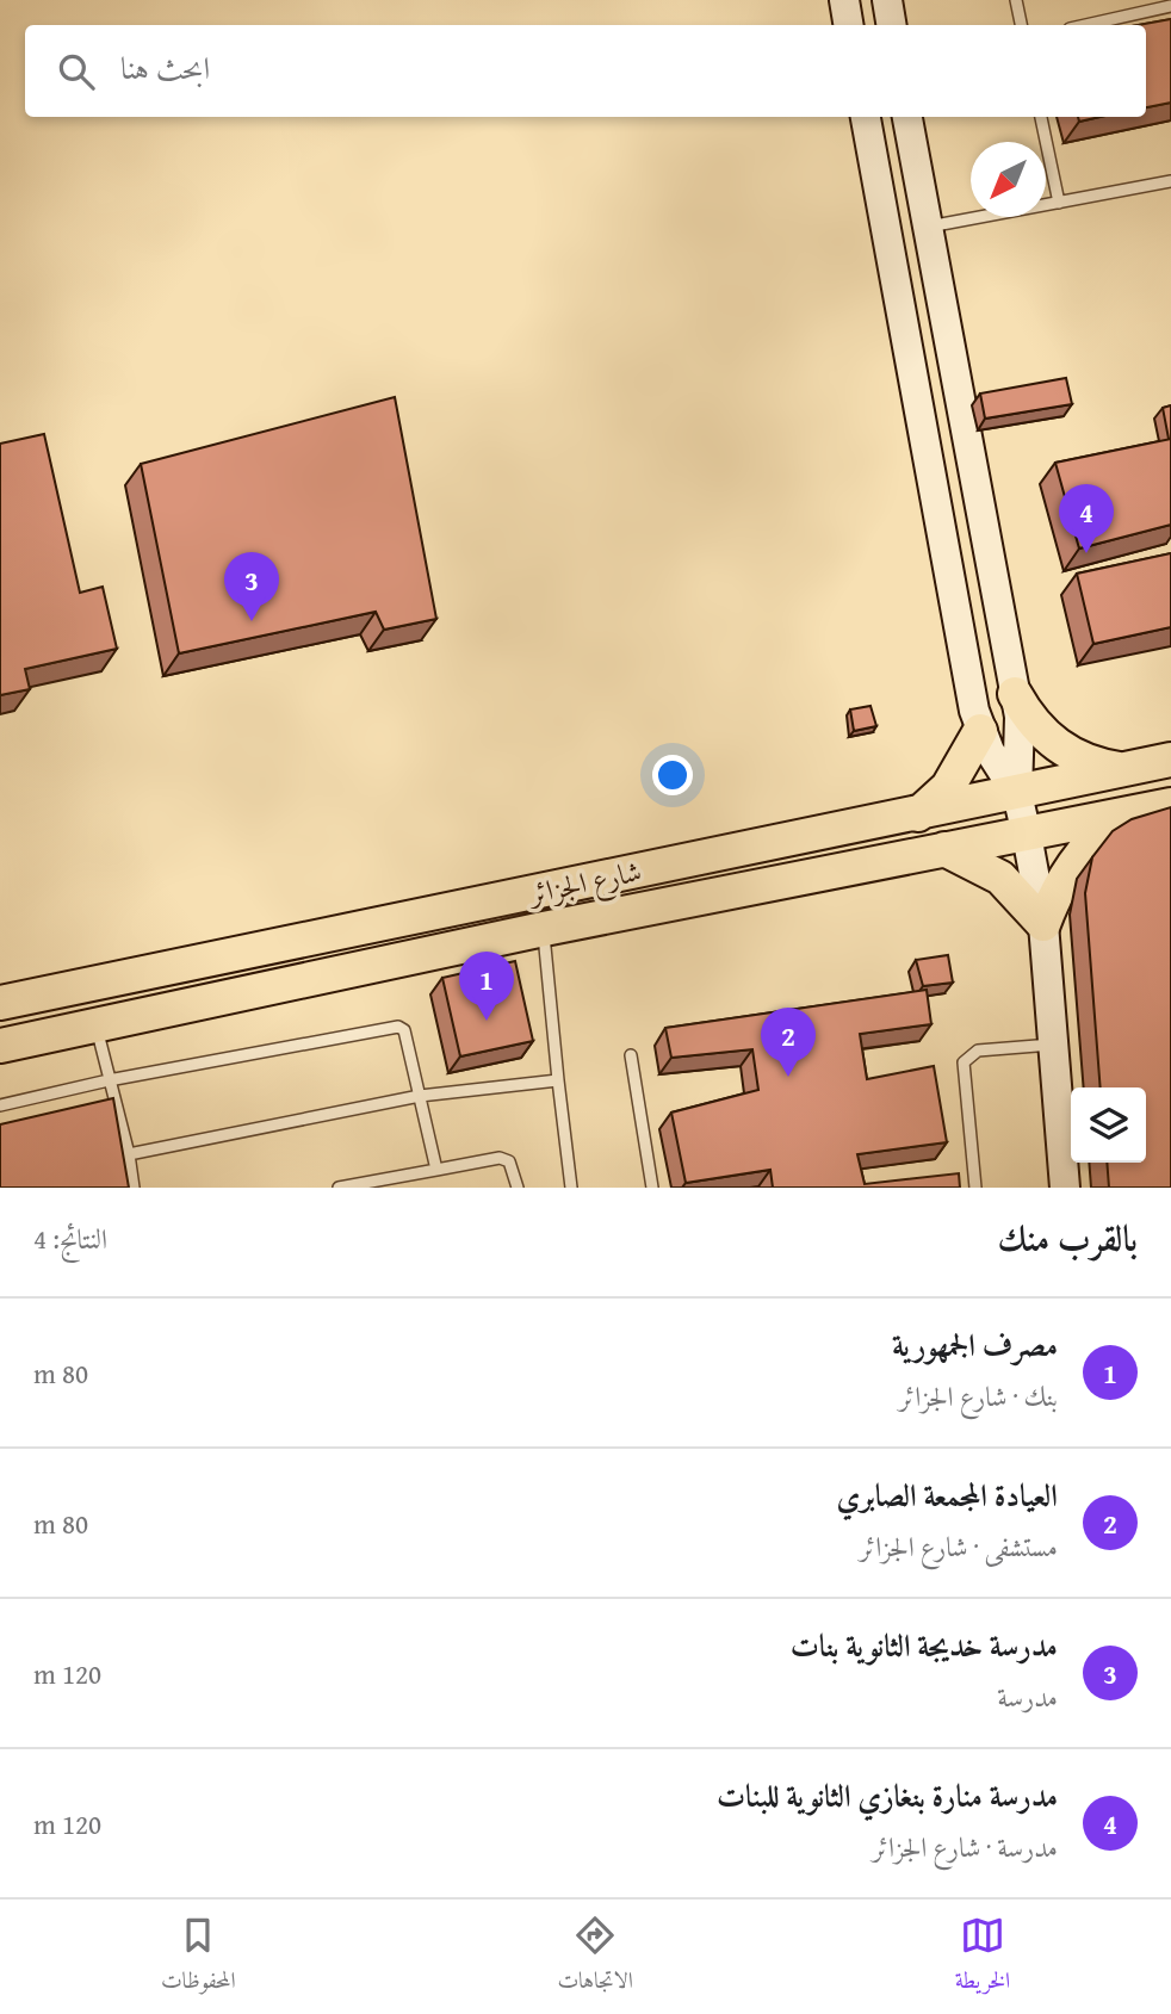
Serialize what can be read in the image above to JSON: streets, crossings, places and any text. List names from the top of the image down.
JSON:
{
  "streets": {
    "main road": ["شارع الجزائر"]
  },
  "north": "bottom left",
  "page": {
    "search": "ابحث هنا",
    "pins": [
      "4",
      "3",
      "1",
      "2"
    ],
    "heading": ["بالقرب منك", "النتائج: 4"],
    "list": [
      {
        "mark": "1",
        "name": "مصرف الجمهورية",
        "note": "بنك · شارع الجزائر",
        "value": "80 m"
      },
      {
        "mark": "2",
        "name": "العيادة المجمعة الصابري",
        "note": "مستشفى · شارع الجزائر",
        "value": "80 m"
      },
      {
        "mark": "3",
        "name": "مدرسة خديجة الثانوية بنات",
        "note": "مدرسة",
        "value": "120 m"
      },
      {
        "mark": "4",
        "name": "مدرسة منارة بنغازي الثانوية للبنات",
        "note": "مدرسة · شارع الجزائر",
        "value": "120 m"
      }
    ],
    "nav": ["الخريطة", "الاتجاهات", "المحفوظات"]
  }
}
